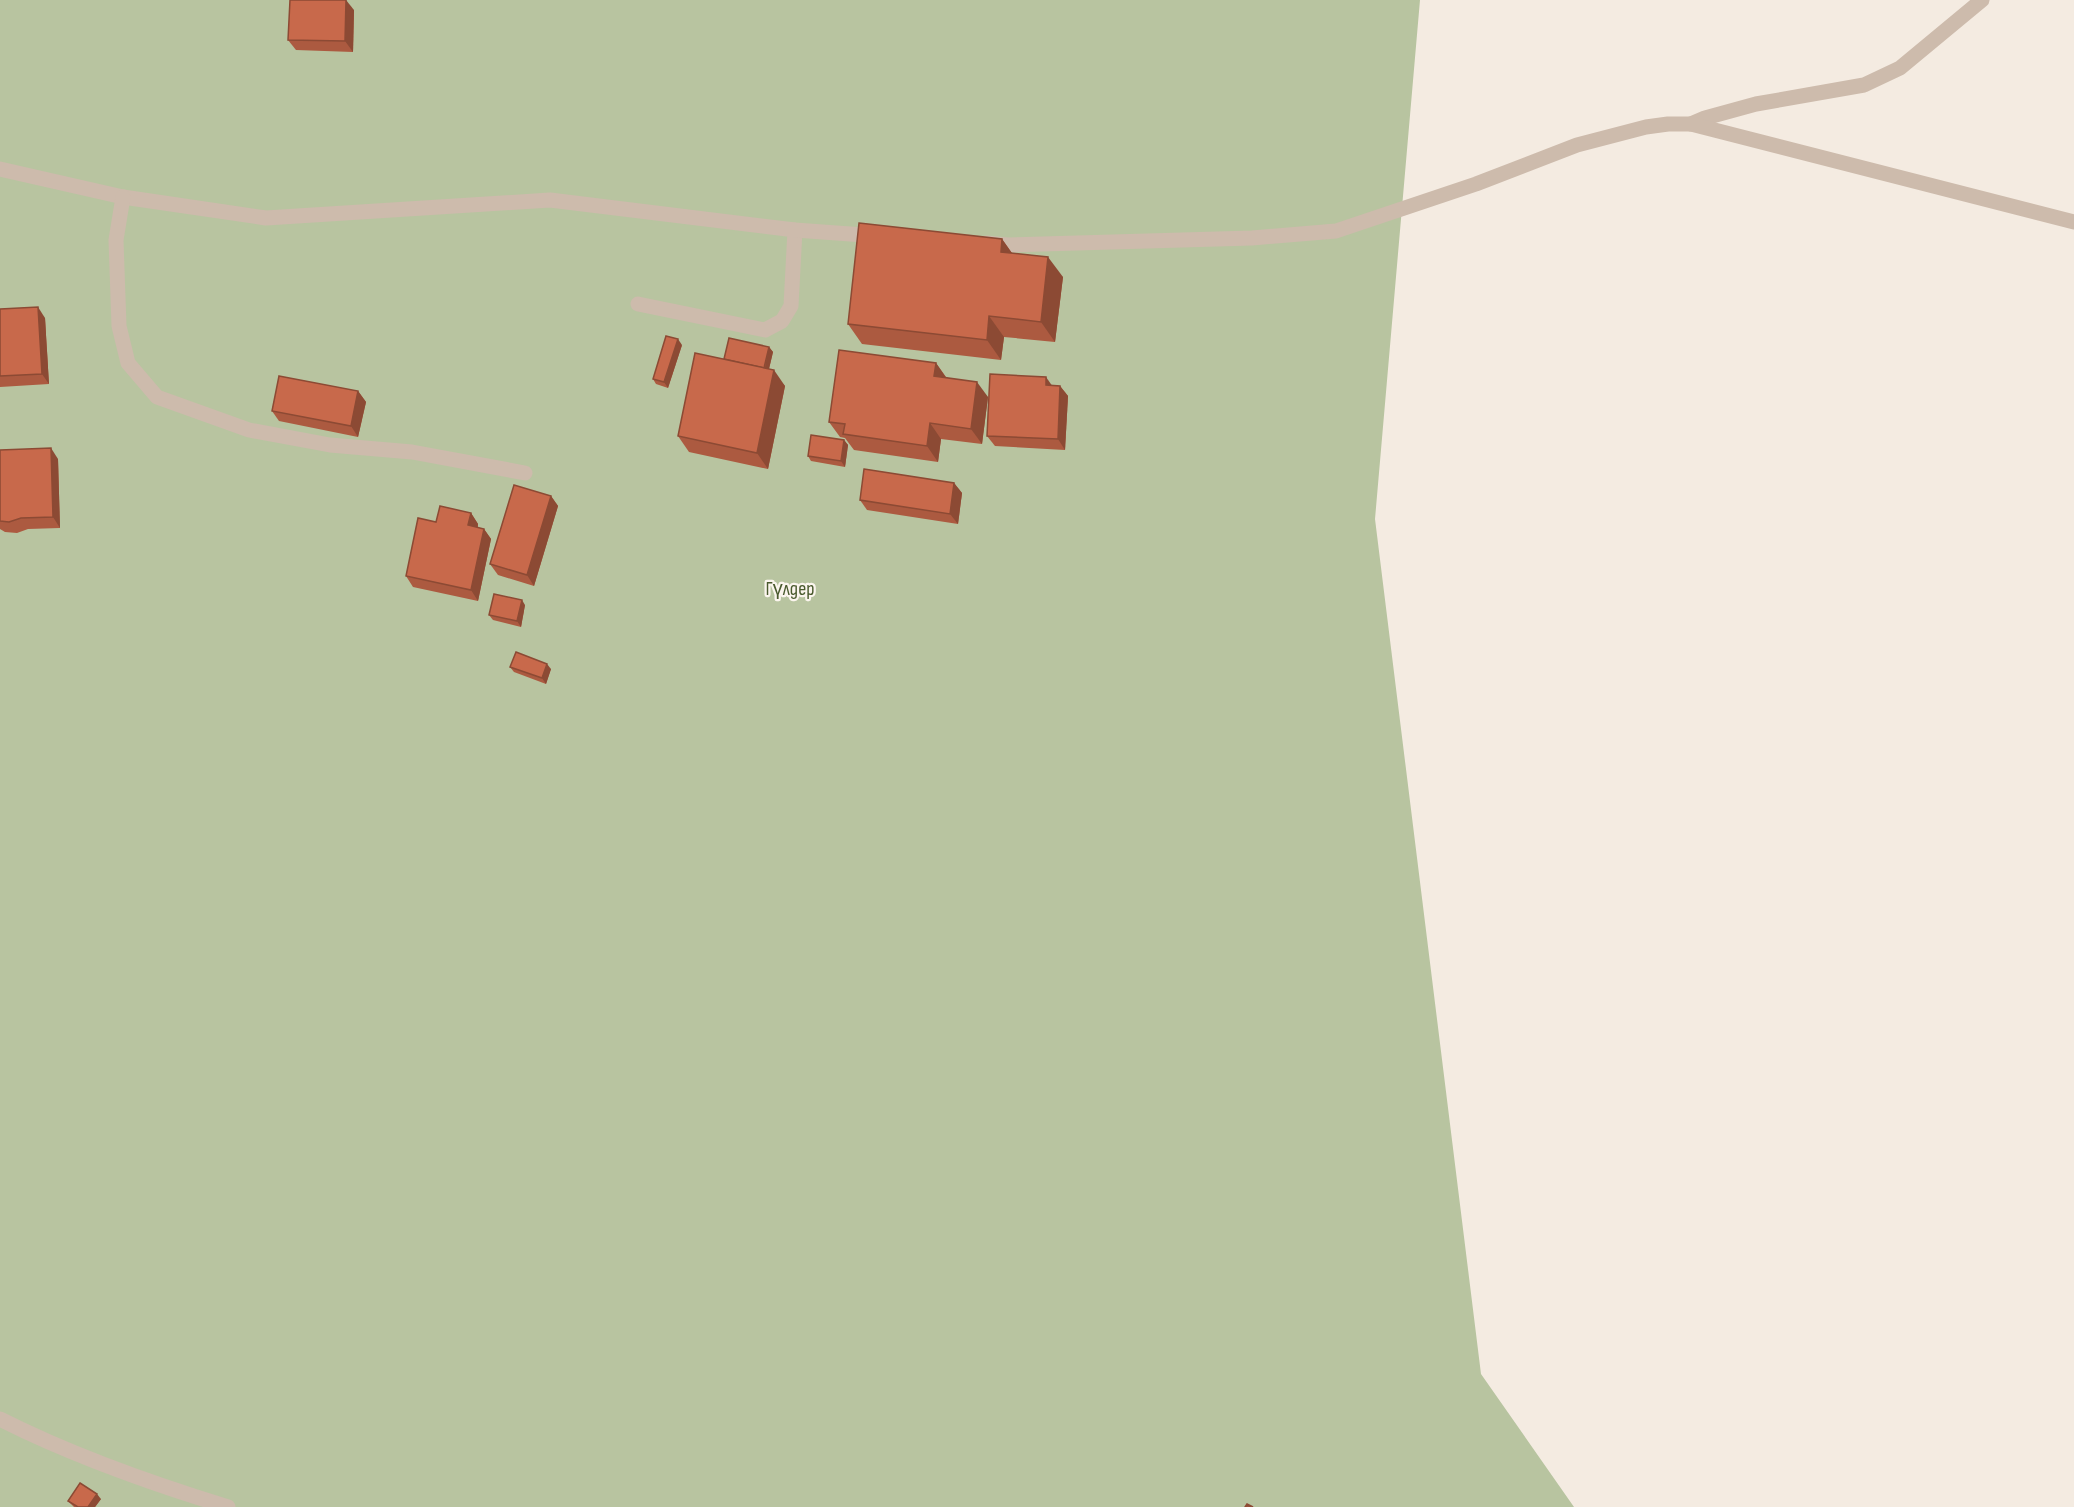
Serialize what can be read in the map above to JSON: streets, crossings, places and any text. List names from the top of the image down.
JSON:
{
  "parks": ["Гүлдер"]
}
